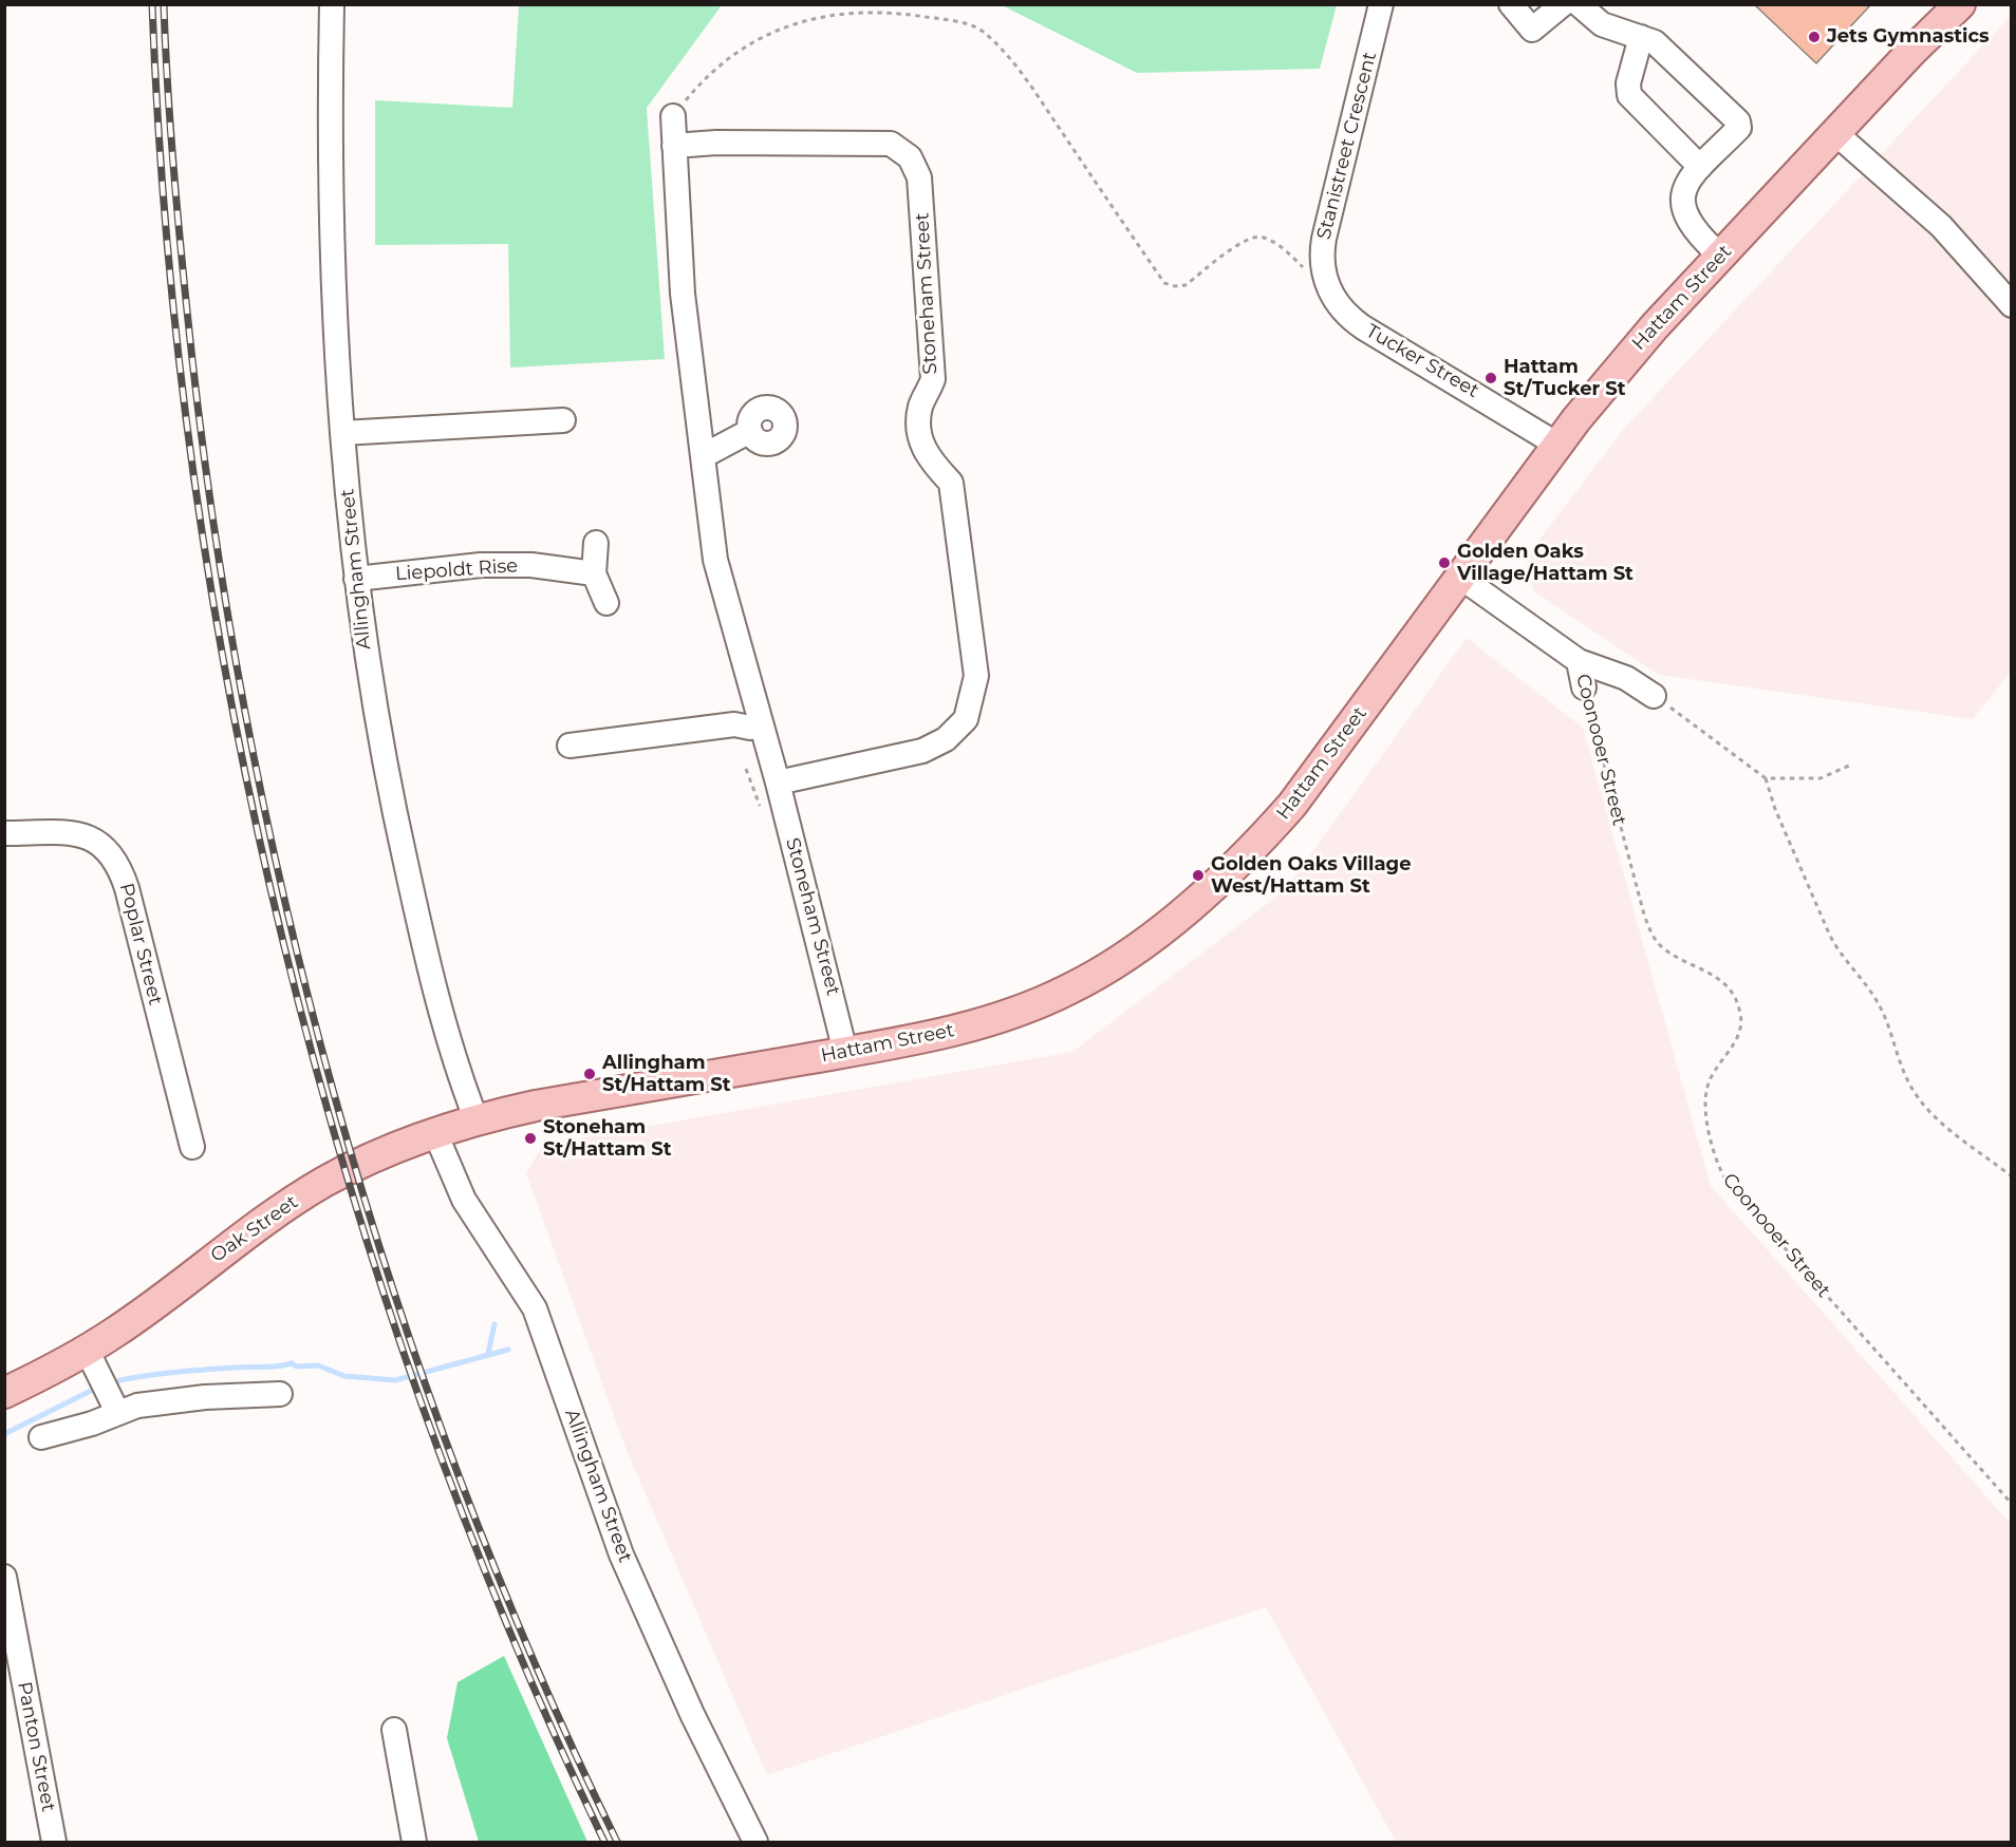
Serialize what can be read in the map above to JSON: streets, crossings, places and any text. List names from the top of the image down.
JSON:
{
  "streets": {
    "main road": ["Hattam Street", "Oak Street"],
    "street": [
      "Stanistreet Crescent",
      "Stoneham Street",
      "Tucker Street",
      "Allingham Street",
      "Liepoldt Rise",
      "Coonooer Street",
      "Poplar Street",
      "Panton Street"
    ]
  },
  "crossings": [
    ["Stanistreet Crescent", "Tucker Street"],
    ["Stoneham Street", "Hattam Street"],
    ["Hattam Street", "Tucker Street"],
    ["Hattam Street", "Allingham Street"],
    ["Hattam Street", "Coonooer Street"],
    ["Hattam Street", "Oak Street"],
    ["Allingham Street", "Liepoldt Rise"],
    ["Allingham Street", "Oak Street"]
  ],
  "places": [
    "Jets Gymnastics",
    "Hattam St/Tucker St",
    "Golden Oaks Village/Hattam St",
    "Golden Oaks Village West/Hattam St",
    "Allingham St/Hattam St",
    "Stoneham St/Hattam St"
  ]
}
